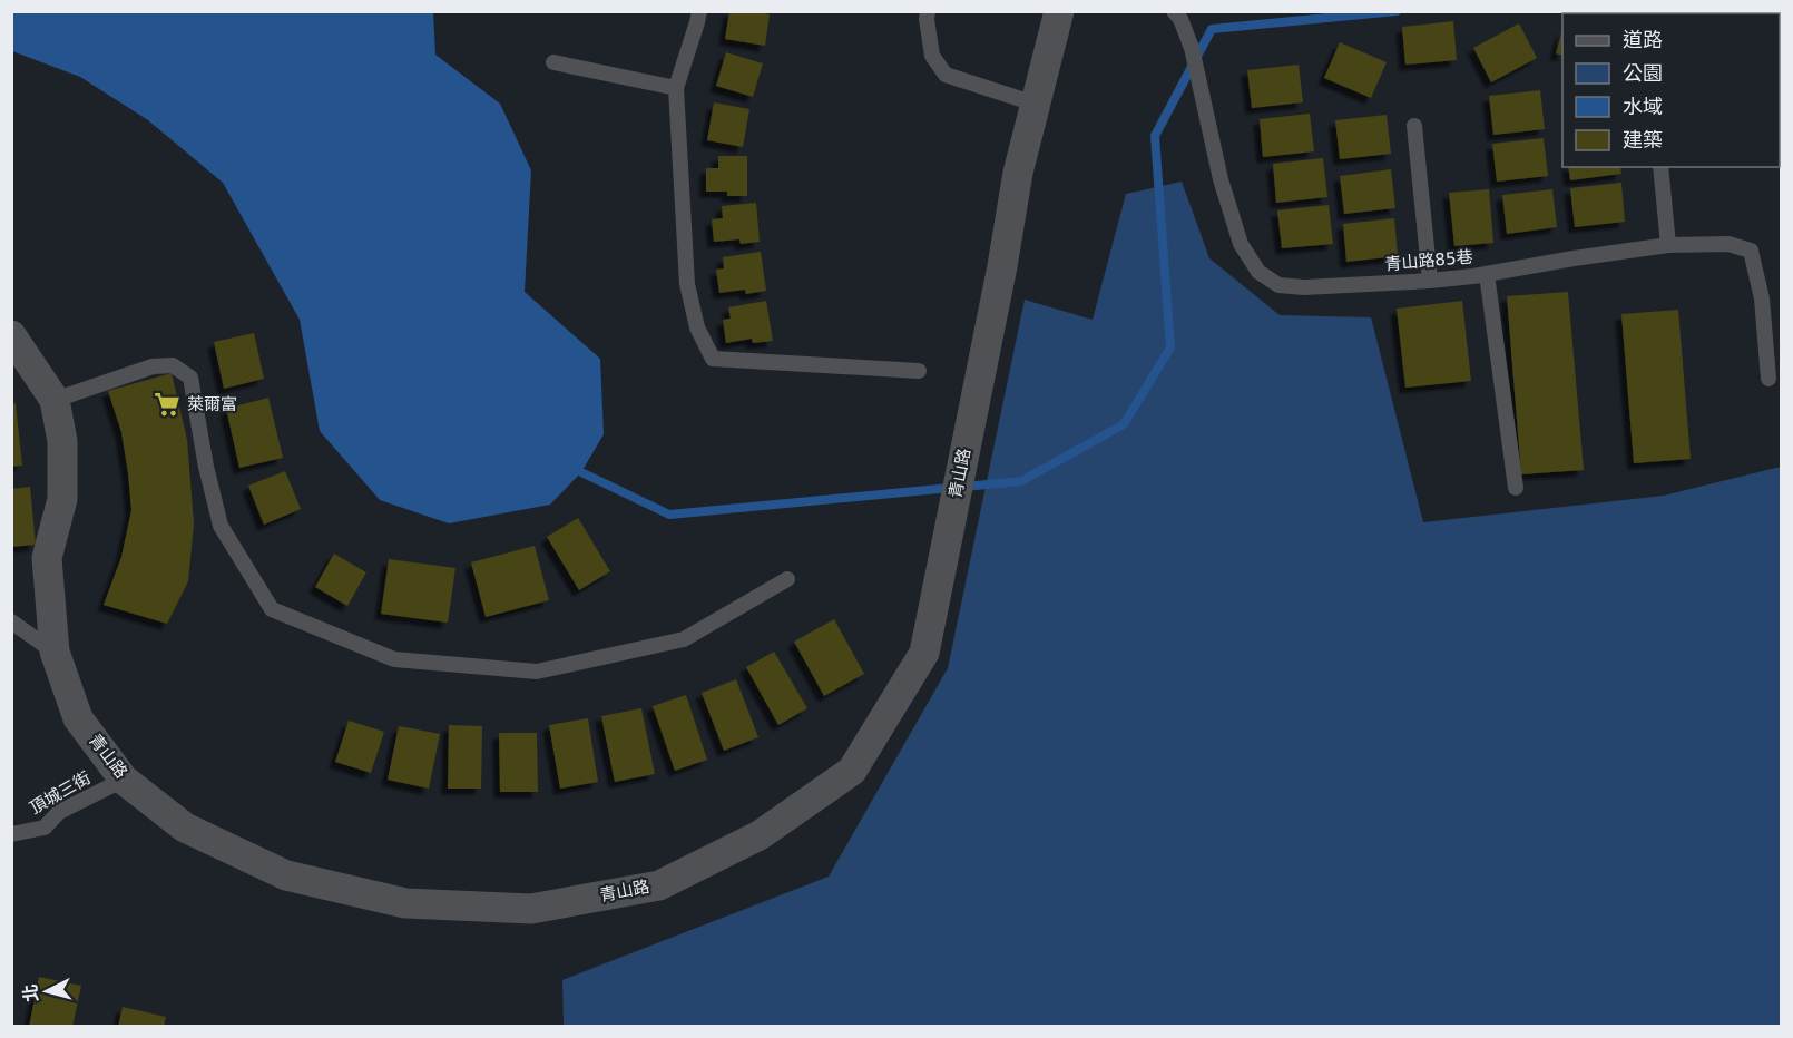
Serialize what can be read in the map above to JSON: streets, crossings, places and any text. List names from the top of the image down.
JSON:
{
  "streets": {
    "street": ["青山路"],
    "lane": ["青山路85巷", "頂城三街"]
  },
  "crossings": [
    ["青山路", "頂城三街"]
  ],
  "places": {
    "supermarket": ["萊爾富"]
  },
  "legend": [
    "道路",
    "公園",
    "水域",
    "建築"
  ],
  "north": "left"
}
